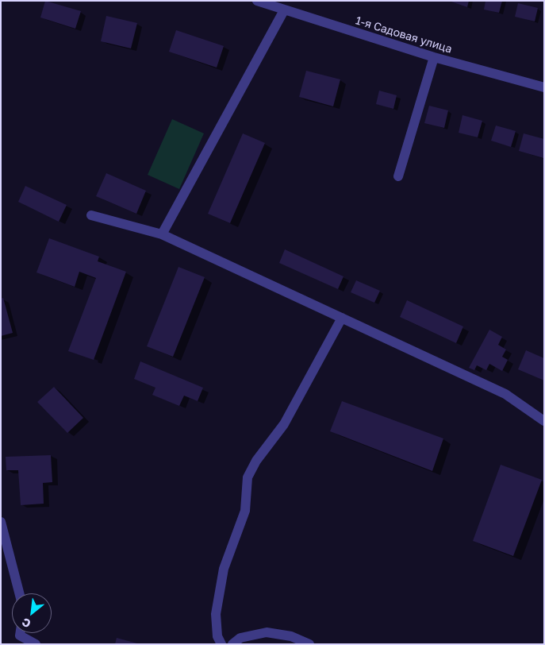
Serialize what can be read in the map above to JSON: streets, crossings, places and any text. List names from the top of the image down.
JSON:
{
  "streets": {
    "street": ["1-я Садовая улица"]
  },
  "north": "bottom left"
}
